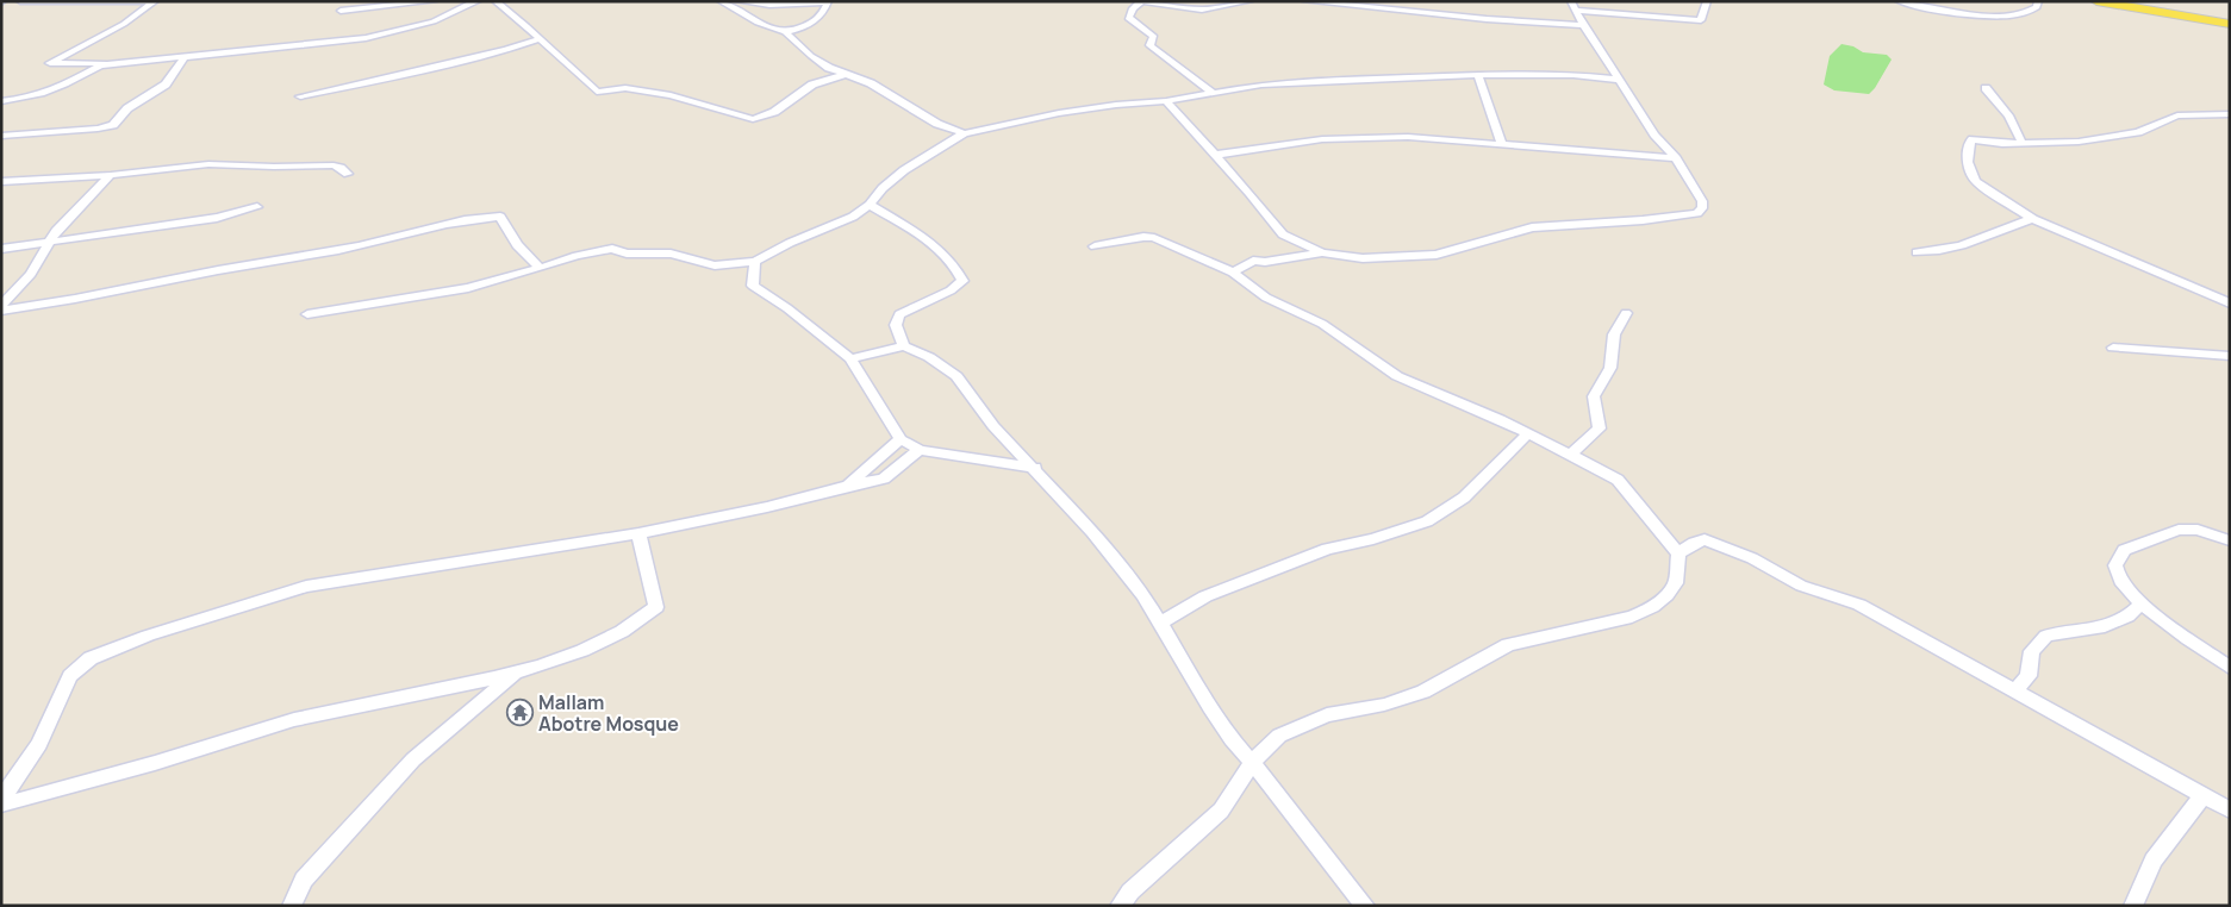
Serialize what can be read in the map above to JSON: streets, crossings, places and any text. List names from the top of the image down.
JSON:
{
  "places": {
    "temple": ["Mallam Abotre Mosque"]
  }
}
